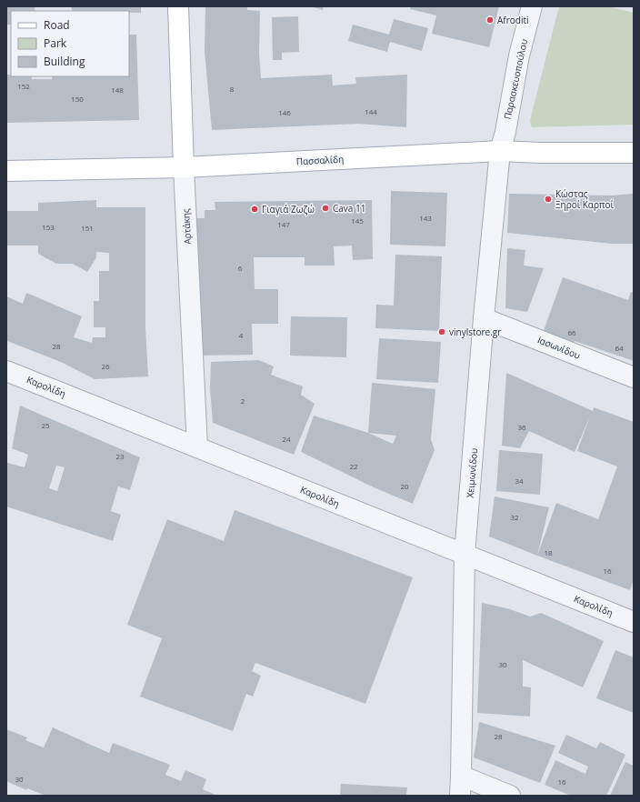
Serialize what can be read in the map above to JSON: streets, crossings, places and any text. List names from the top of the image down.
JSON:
{
  "streets": {
    "main road": ["Πασσαλίδη", "Αρτάκης"],
    "street": [
      "Παρασκευοπούλου",
      "Ιασωνίδου",
      "Καρολίδη",
      "Χειμωνίδου"
    ]
  },
  "crossings": [
    ["Παρασκευοπούλου", "Πασσαλίδη"],
    ["Παρασκευοπούλου", "Χειμωνίδου"],
    ["Πασσαλίδη", "Αρτάκης"],
    ["Πασσαλίδη", "Χειμωνίδου"],
    ["Αρτάκης", "Καρολίδη"],
    ["Ιασωνίδου", "Χειμωνίδου"],
    ["Καρολίδη", "Χειμωνίδου"]
  ],
  "places": [
    "Afroditi",
    "Κώστας Ξηροί Καρποί",
    "Cava 11",
    "Γιαγιά Ζωζώ",
    "vinylstore.gr"
  ],
  "house_numbers": [
    "152",
    "8",
    "148",
    "150",
    "144",
    "146",
    "143",
    "145",
    "147",
    "153",
    "151",
    "6",
    "66",
    "4",
    "28",
    "64",
    "26",
    "2",
    "25",
    "36",
    "24",
    "23",
    "22",
    "34",
    "20",
    "32",
    "18",
    "16",
    "30",
    "28",
    "30",
    "16"
  ],
  "legend": ["Road", "Park", "Building"]
}
